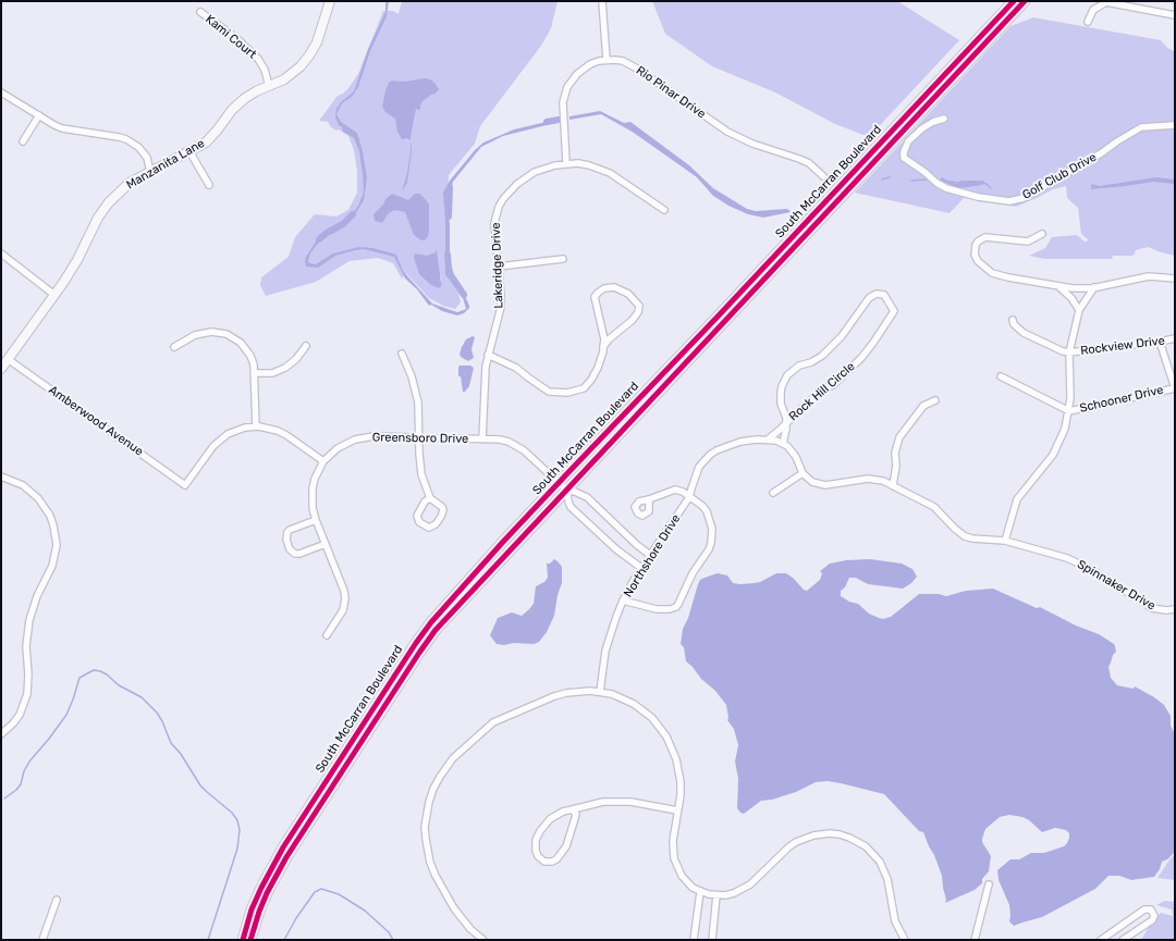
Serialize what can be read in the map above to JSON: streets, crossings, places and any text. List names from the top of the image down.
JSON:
{
  "streets": {
    "main road": ["South McCarran Boulevard"],
    "street": [
      "Kami Court",
      "Rio Pinar Drive",
      "Manzanita Lane",
      "Golf Club Drive",
      "Lakeridge Drive",
      "Rockview Drive",
      "Rock Hill Circle",
      "Schooner Drive",
      "Amberwood Avenue",
      "Greensboro Drive",
      "Northshore Drive",
      "Spinnaker Drive"
    ]
  },
  "crossings": [
    ["Kami Court", "Manzanita Lane"],
    ["Rio Pinar Drive", "Lakeridge Drive"],
    ["Manzanita Lane", "Amberwood Avenue"],
    ["South McCarran Boulevard", "Greensboro Drive"],
    ["Lakeridge Drive", "Greensboro Drive"],
    ["Greensboro Drive", "Northshore Drive"]
  ]
}
